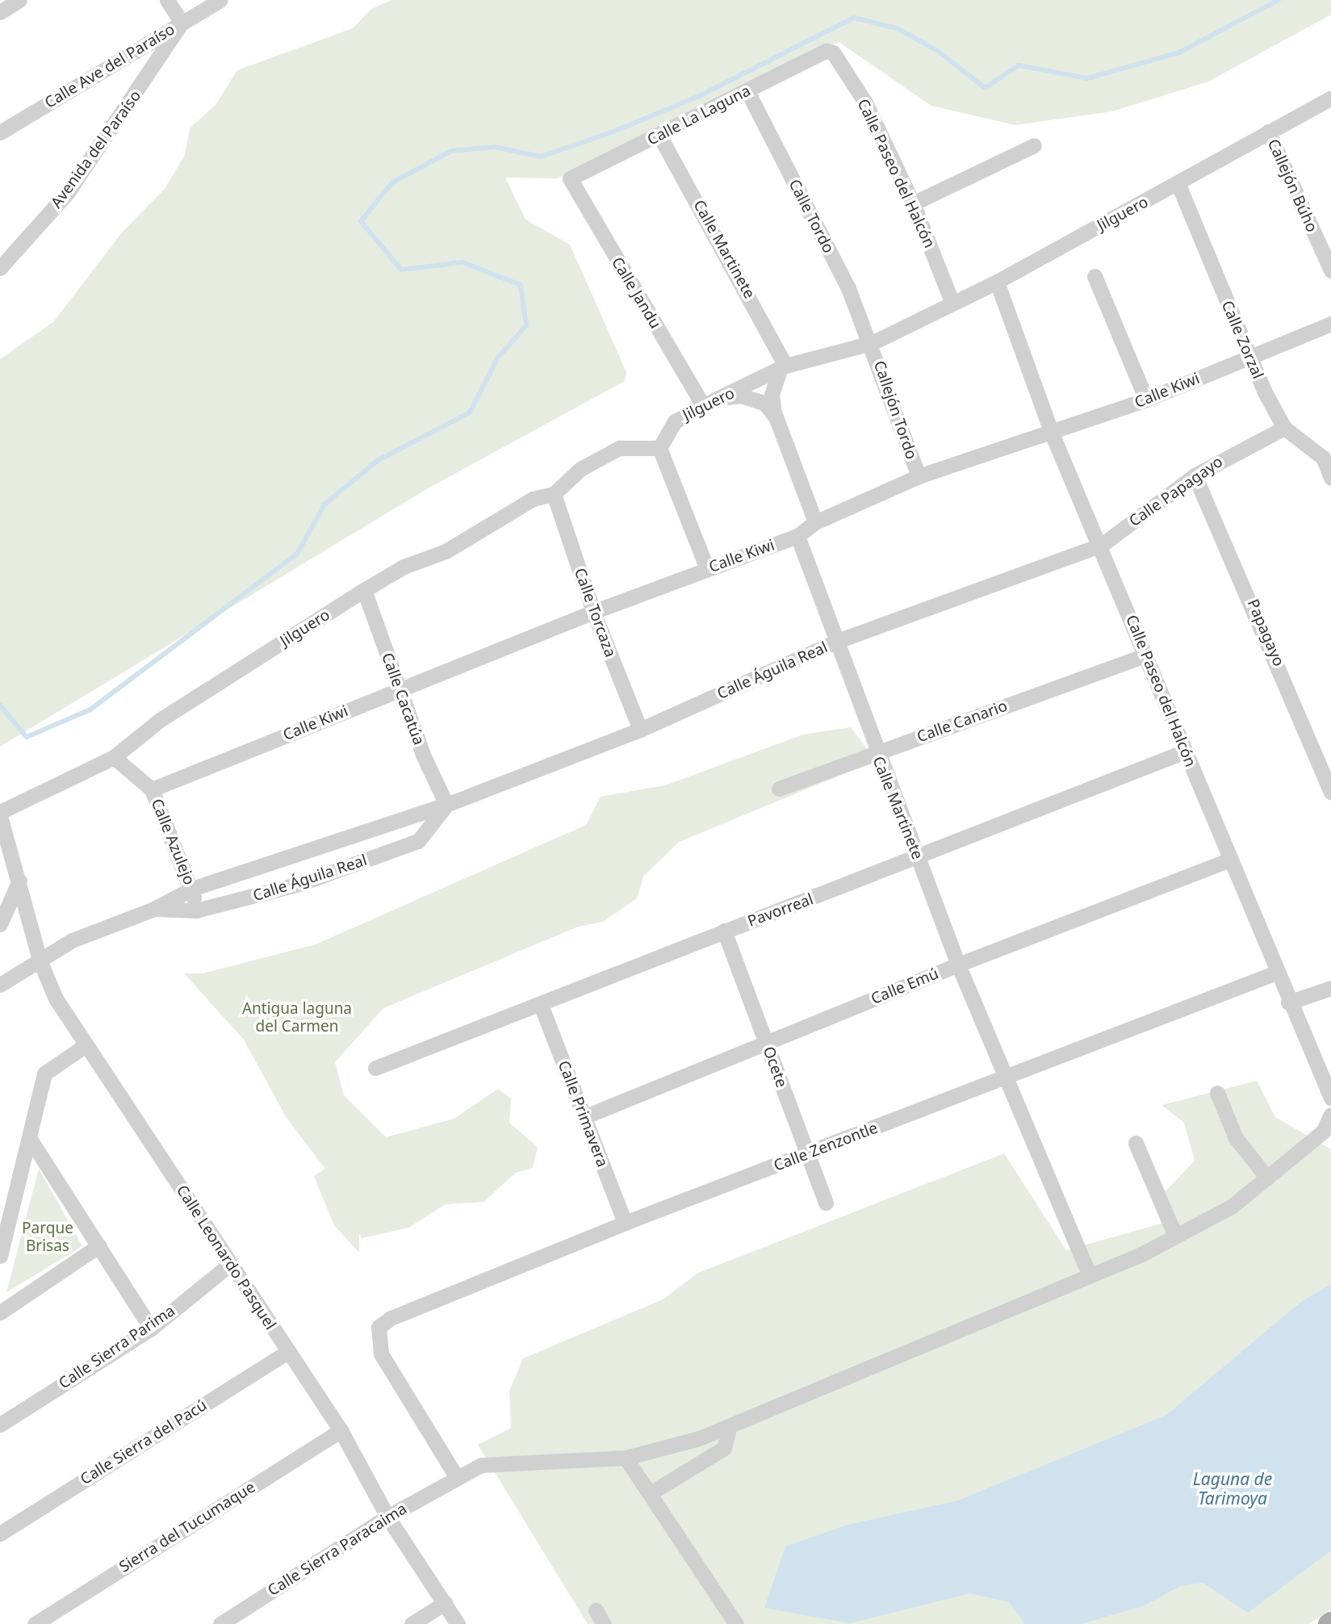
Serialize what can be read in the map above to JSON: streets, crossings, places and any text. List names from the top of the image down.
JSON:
{
  "streets": {
    "street": [
      "Calle Ave del Paraíso",
      "Calle La Laguna",
      "Avenida del Paraíso",
      "Calle Paseo del Halcón",
      "Callejón Búho",
      "Jilguero",
      "Calle Tordo",
      "Calle Martinete",
      "Calle Jandu",
      "Calle Zorzal",
      "Calle Kiwi",
      "Callejón Tordo",
      "Calle Papagayo",
      "Calle Torcaza",
      "Papagayo",
      "Calle Águila Real",
      "Calle Cacatúa",
      "Calle Canario",
      "Calle Azulejo",
      "Pavorreal",
      "Calle Emú",
      "Ocete",
      "Calle Primavera",
      "Calle Zenzontle",
      "Calle Leonardo Pasquel",
      "Calle Sierra Parima",
      "Calle Sierra del Pacú",
      "Sierra del Tucumaque",
      "Calle Sierra Paracaima"
    ]
  },
  "crossings": [
    ["Calle Ave del Paraíso", "Avenida del Paraíso"],
    ["Calle La Laguna", "Calle Paseo del Halcón"],
    ["Calle La Laguna", "Calle Tordo"],
    ["Calle La Laguna", "Calle Martinete"],
    ["Calle La Laguna", "Calle Jandu"],
    ["Calle Paseo del Halcón", "Jilguero"],
    ["Calle Paseo del Halcón", "Calle Kiwi"],
    ["Calle Paseo del Halcón", "Calle Papagayo"],
    ["Calle Paseo del Halcón", "Calle Águila Real"],
    ["Calle Paseo del Halcón", "Calle Canario"],
    ["Calle Paseo del Halcón", "Pavorreal"],
    ["Calle Paseo del Halcón", "Calle Emú"],
    ["Calle Paseo del Halcón", "Calle Zenzontle"],
    ["Callejón Búho", "Jilguero"],
    ["Jilguero", "Calle Tordo"],
    ["Jilguero", "Calle Martinete"],
    ["Jilguero", "Calle Jandu"],
    ["Jilguero", "Calle Zorzal"],
    ["Jilguero", "Callejón Tordo"],
    ["Jilguero", "Calle Torcaza"],
    ["Jilguero", "Calle Cacatúa"],
    ["Jilguero", "Calle Azulejo"],
    ["Jilguero", "Calle Leonardo Pasquel"],
    ["Calle Tordo", "Callejón Tordo"],
    ["Calle Martinete", "Calle Kiwi"],
    ["Calle Martinete", "Calle Águila Real"],
    ["Calle Martinete", "Calle Canario"],
    ["Calle Martinete", "Pavorreal"],
    ["Calle Martinete", "Calle Emú"],
    ["Calle Martinete", "Calle Zenzontle"],
    ["Calle Martinete", "Calle Sierra Paracaima"],
    ["Calle Zorzal", "Calle Kiwi"],
    ["Calle Zorzal", "Calle Papagayo"],
    ["Calle Kiwi", "Callejón Tordo"],
    ["Calle Kiwi", "Calle Torcaza"],
    ["Calle Kiwi", "Calle Cacatúa"],
    ["Calle Kiwi", "Calle Azulejo"],
    ["Calle Papagayo", "Papagayo"],
    ["Calle Papagayo", "Calle Águila Real"],
    ["Calle Torcaza", "Calle Águila Real"],
    ["Calle Águila Real", "Calle Cacatúa"],
    ["Calle Águila Real", "Calle Azulejo"],
    ["Calle Águila Real", "Calle Leonardo Pasquel"],
    ["Pavorreal", "Ocete"],
    ["Pavorreal", "Calle Primavera"],
    ["Calle Emú", "Ocete"],
    ["Calle Emú", "Calle Primavera"],
    ["Ocete", "Calle Zenzontle"],
    ["Calle Primavera", "Calle Zenzontle"],
    ["Calle Zenzontle", "Calle Sierra Paracaima"],
    ["Calle Leonardo Pasquel", "Calle Sierra Parima"],
    ["Calle Leonardo Pasquel", "Calle Sierra del Pacú"],
    ["Calle Leonardo Pasquel", "Sierra del Tucumaque"],
    ["Calle Leonardo Pasquel", "Calle Sierra Paracaima"]
  ],
  "water": ["Laguna de Tarimoya"],
  "parks": ["Antigua laguna del Carmen", "Parque Brisas"]
}
